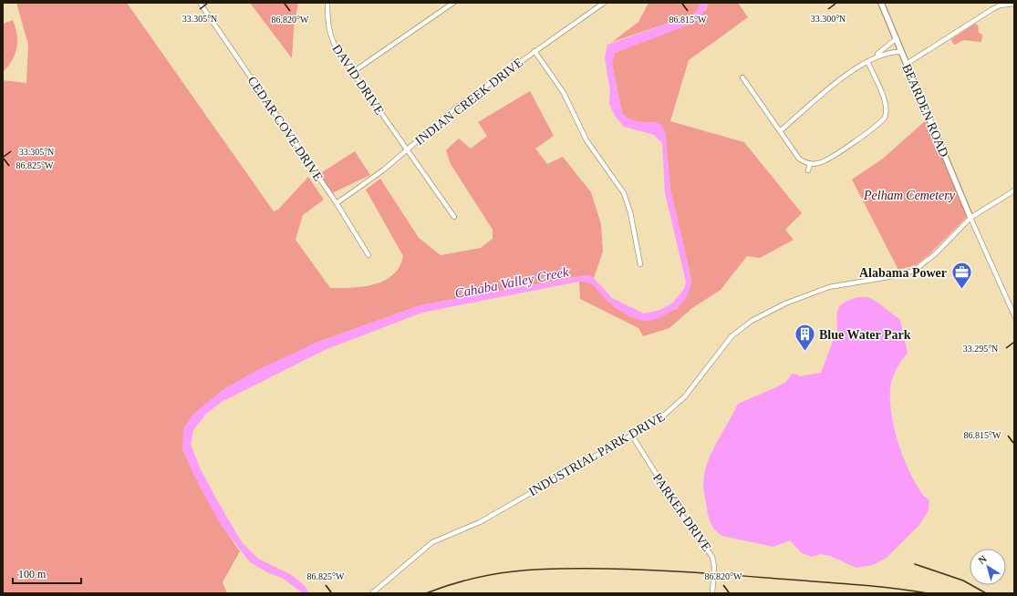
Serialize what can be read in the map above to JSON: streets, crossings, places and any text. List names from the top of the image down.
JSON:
{
  "streets": {
    "street": [
      "DAVID DRIVE",
      "INDIAN CREEK DRIVE",
      "BEARDEN ROAD",
      "CEDAR COVE DRIVE",
      "INDUSTRIAL PARK DRIVE",
      "PARKER DRIVE"
    ]
  },
  "crossings": [
    ["DAVID DRIVE", "INDIAN CREEK DRIVE"],
    ["INDIAN CREEK DRIVE", "CEDAR COVE DRIVE"],
    ["BEARDEN ROAD", "INDUSTRIAL PARK DRIVE"],
    ["INDUSTRIAL PARK DRIVE", "PARKER DRIVE"]
  ],
  "water": ["Cahaba Valley Creek"],
  "parks": ["Pelham Cemetery"],
  "places": {
    "office": ["Alabama Power"],
    "building": ["Blue Water Park"]
  },
  "scale_bar": "100 m",
  "north": "top left",
  "coordinates": [
    "33.305°N",
    "33.300°N",
    "86.820°W",
    "86.815°W",
    "86.825°W",
    "33.295°N"
  ]
}
